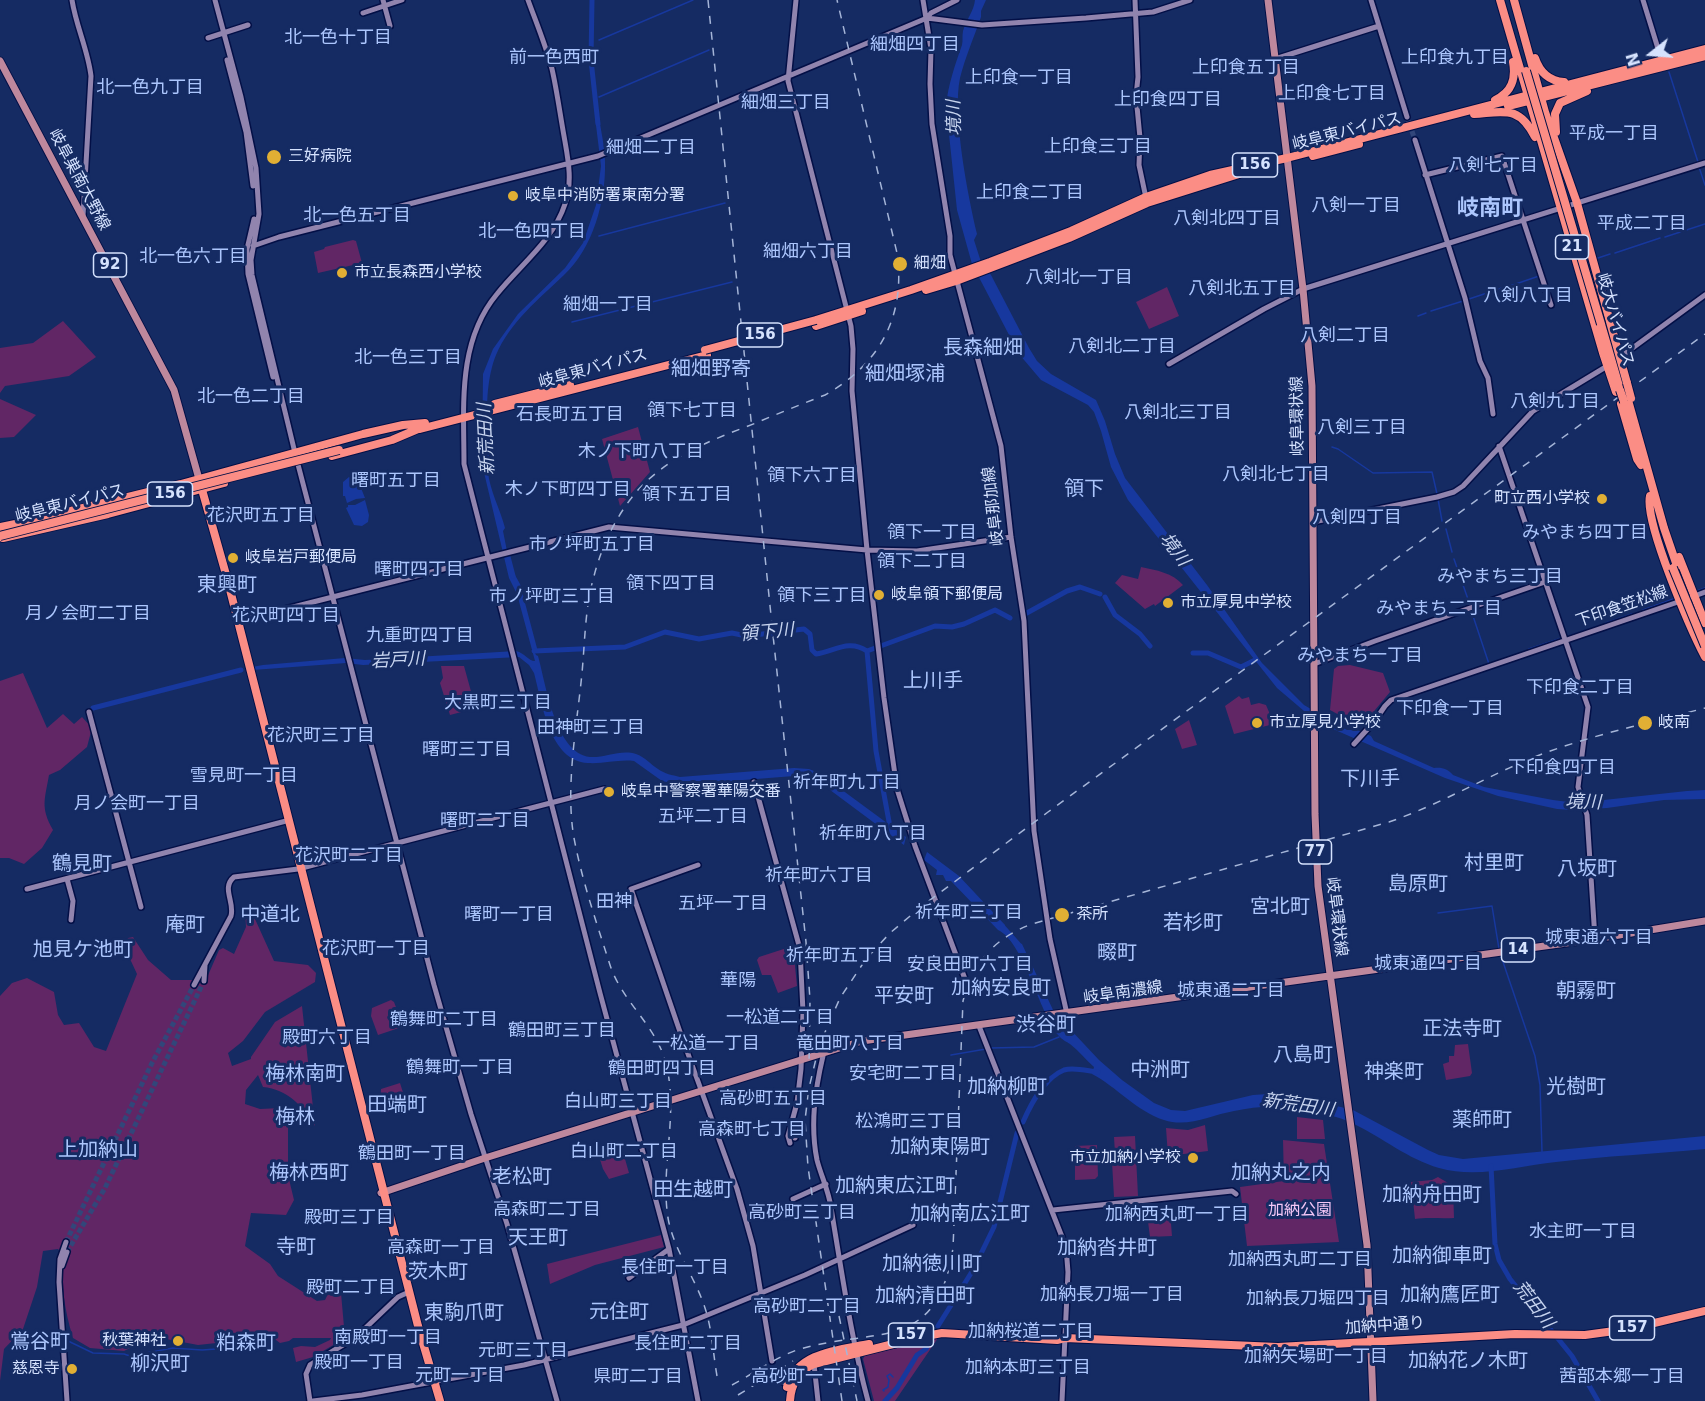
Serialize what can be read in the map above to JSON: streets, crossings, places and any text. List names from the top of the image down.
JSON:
{
  "streets": {
    "highway": [
      "岐阜東バイパス",
      "156",
      "21",
      "岐大バイパス",
      "加納中通り",
      "157"
    ],
    "main road": [
      "岐阜巣南大野線",
      "92",
      "岐阜環状線",
      "77",
      "14",
      "岐阜南濃線"
    ],
    "street": ["岐阜那加線", "下印食笠松線"]
  },
  "crossings": [
    ["岐阜東バイパス", "156"],
    ["岐阜東バイパス", "21"],
    ["岐阜東バイパス", "岐阜環状線"],
    ["岐阜東バイパス", "岐阜那加線"],
    ["156", "岐阜巣南大野線"],
    ["21", "岐大バイパス"],
    ["21", "下印食笠松線"],
    ["岐阜環状線", "14"],
    ["岐阜環状線", "岐阜南濃線"],
    ["岐阜那加線", "岐阜南濃線"],
    ["14", "岐阜南濃線"]
  ],
  "districts": [
    "北一色十丁目",
    "細畑四丁目",
    "前一色西町",
    "上印食九丁目",
    "上印食五丁目",
    "上印食一丁目",
    "北一色九丁目",
    "上印食七丁目",
    "上印食四丁目",
    "細畑三丁目",
    "平成一丁目",
    "上印食三丁目",
    "細畑二丁目",
    "八剣七丁目",
    "上印食二丁目",
    "八剣一丁目",
    "岐南町",
    "北一色五丁目",
    "八剣北四丁目",
    "平成二丁目",
    "北一色四丁目",
    "細畑六丁目",
    "北一色六丁目",
    "八剣北一丁目",
    "八剣北五丁目",
    "八剣八丁目",
    "細畑一丁目",
    "八剣二丁目",
    "八剣北二丁目",
    "長森細畑",
    "北一色三丁目",
    "細畑野寄",
    "細畑塚浦",
    "北一色二丁目",
    "八剣九丁目",
    "領下七丁目",
    "八剣北三丁目",
    "石長町五丁目",
    "八剣三丁目",
    "木ノ下町八丁目",
    "八剣北七丁目",
    "領下六丁目",
    "曙町五丁目",
    "木ノ下町四丁目",
    "領下",
    "領下五丁目",
    "花沢町五丁目",
    "八剣四丁目",
    "領下一丁目",
    "みやまち四丁目",
    "市ノ坪町五丁目",
    "領下二丁目",
    "曙町四丁目",
    "みやまち三丁目",
    "領下四丁目",
    "東興町",
    "領下三丁目",
    "市ノ坪町三丁目",
    "みやまち二丁目",
    "月ノ会町二丁目",
    "花沢町四丁目",
    "九重町四丁目",
    "みやまち一丁目",
    "上川手",
    "下印食二丁目",
    "大黒町三丁目",
    "下印食一丁目",
    "田神町三丁目",
    "花沢町三丁目",
    "曙町三丁目",
    "下印食四丁目",
    "雪見町一丁目",
    "下川手",
    "祈年町九丁目",
    "月ノ会町一丁目",
    "五坪二丁目",
    "曙町二丁目",
    "祈年町八丁目",
    "花沢町二丁目",
    "村里町",
    "鶴見町",
    "八坂町",
    "祈年町六丁目",
    "島原町",
    "田神",
    "五坪一丁目",
    "宮北町",
    "祈年町三丁目",
    "曙町一丁目",
    "中道北",
    "若杉町",
    "庵町",
    "城東通六丁目",
    "花沢町一丁目",
    "旭見ケ池町",
    "畷町",
    "祈年町五丁目",
    "城東通四丁目",
    "安良田町六丁目",
    "華陽",
    "加納安良町",
    "城東通二丁目",
    "朝霧町",
    "平安町",
    "一松道二丁目",
    "鶴舞町二丁目",
    "渋谷町",
    "正法寺町",
    "鶴田町三丁目",
    "殿町六丁目",
    "一松道一丁目",
    "竜田町八丁目",
    "八島町",
    "鶴舞町一丁目",
    "鶴田町四丁目",
    "中洲町",
    "神楽町",
    "安宅町二丁目",
    "梅林南町",
    "加納柳町",
    "光樹町",
    "高砂町五丁目",
    "白山町三丁目",
    "田端町",
    "梅林",
    "薬師町",
    "松鴻町三丁目",
    "高森町七丁目",
    "加納東陽町",
    "上加納山",
    "白山町二丁目",
    "鶴田町一丁目",
    "梅林西町",
    "加納丸之内",
    "老松町",
    "加納東広江町",
    "田生越町",
    "加納舟田町",
    "高森町二丁目",
    "高砂町三丁目",
    "加納南広江町",
    "加納西丸町一丁目",
    "殿町三丁目",
    "水主町一丁目",
    "天王町",
    "寺町",
    "高森町一丁目",
    "加納沓井町",
    "加納御車町",
    "加納西丸町二丁目",
    "加納徳川町",
    "長住町一丁目",
    "茨木町",
    "殿町二丁目",
    "加納長刀堀一丁目",
    "加納鷹匠町",
    "加納清田町",
    "加納長刀堀四丁目",
    "高砂町二丁目",
    "元住町",
    "東駒爪町",
    "加納桜道二丁目",
    "南殿町一丁目",
    "鴬谷町",
    "粕森町",
    "長住町二丁目",
    "元町三丁目",
    "加納矢場町一丁目",
    "加納花ノ木町",
    "殿町一丁目",
    "柳沢町",
    "加納本町三丁目",
    "元町一丁目",
    "県町二丁目",
    "高砂町一丁目",
    "茜部本郷一丁目"
  ],
  "water": [
    "境川",
    "新荒田川",
    "領下川",
    "岩戸川",
    "荒田川"
  ],
  "parks": ["加納公園"],
  "places": [
    "三好病院",
    "岐阜中消防署東南分署",
    "細畑",
    "市立長森西小学校",
    "町立西小学校",
    "岐阜岩戸郵便局",
    "岐阜領下郵便局",
    "市立厚見中学校",
    "市立厚見小学校",
    "岐南",
    "岐阜中警察署華陽交番",
    "茶所",
    "市立加納小学校",
    "秋葉神社",
    "慈恩寺"
  ],
  "north": "left"
}
